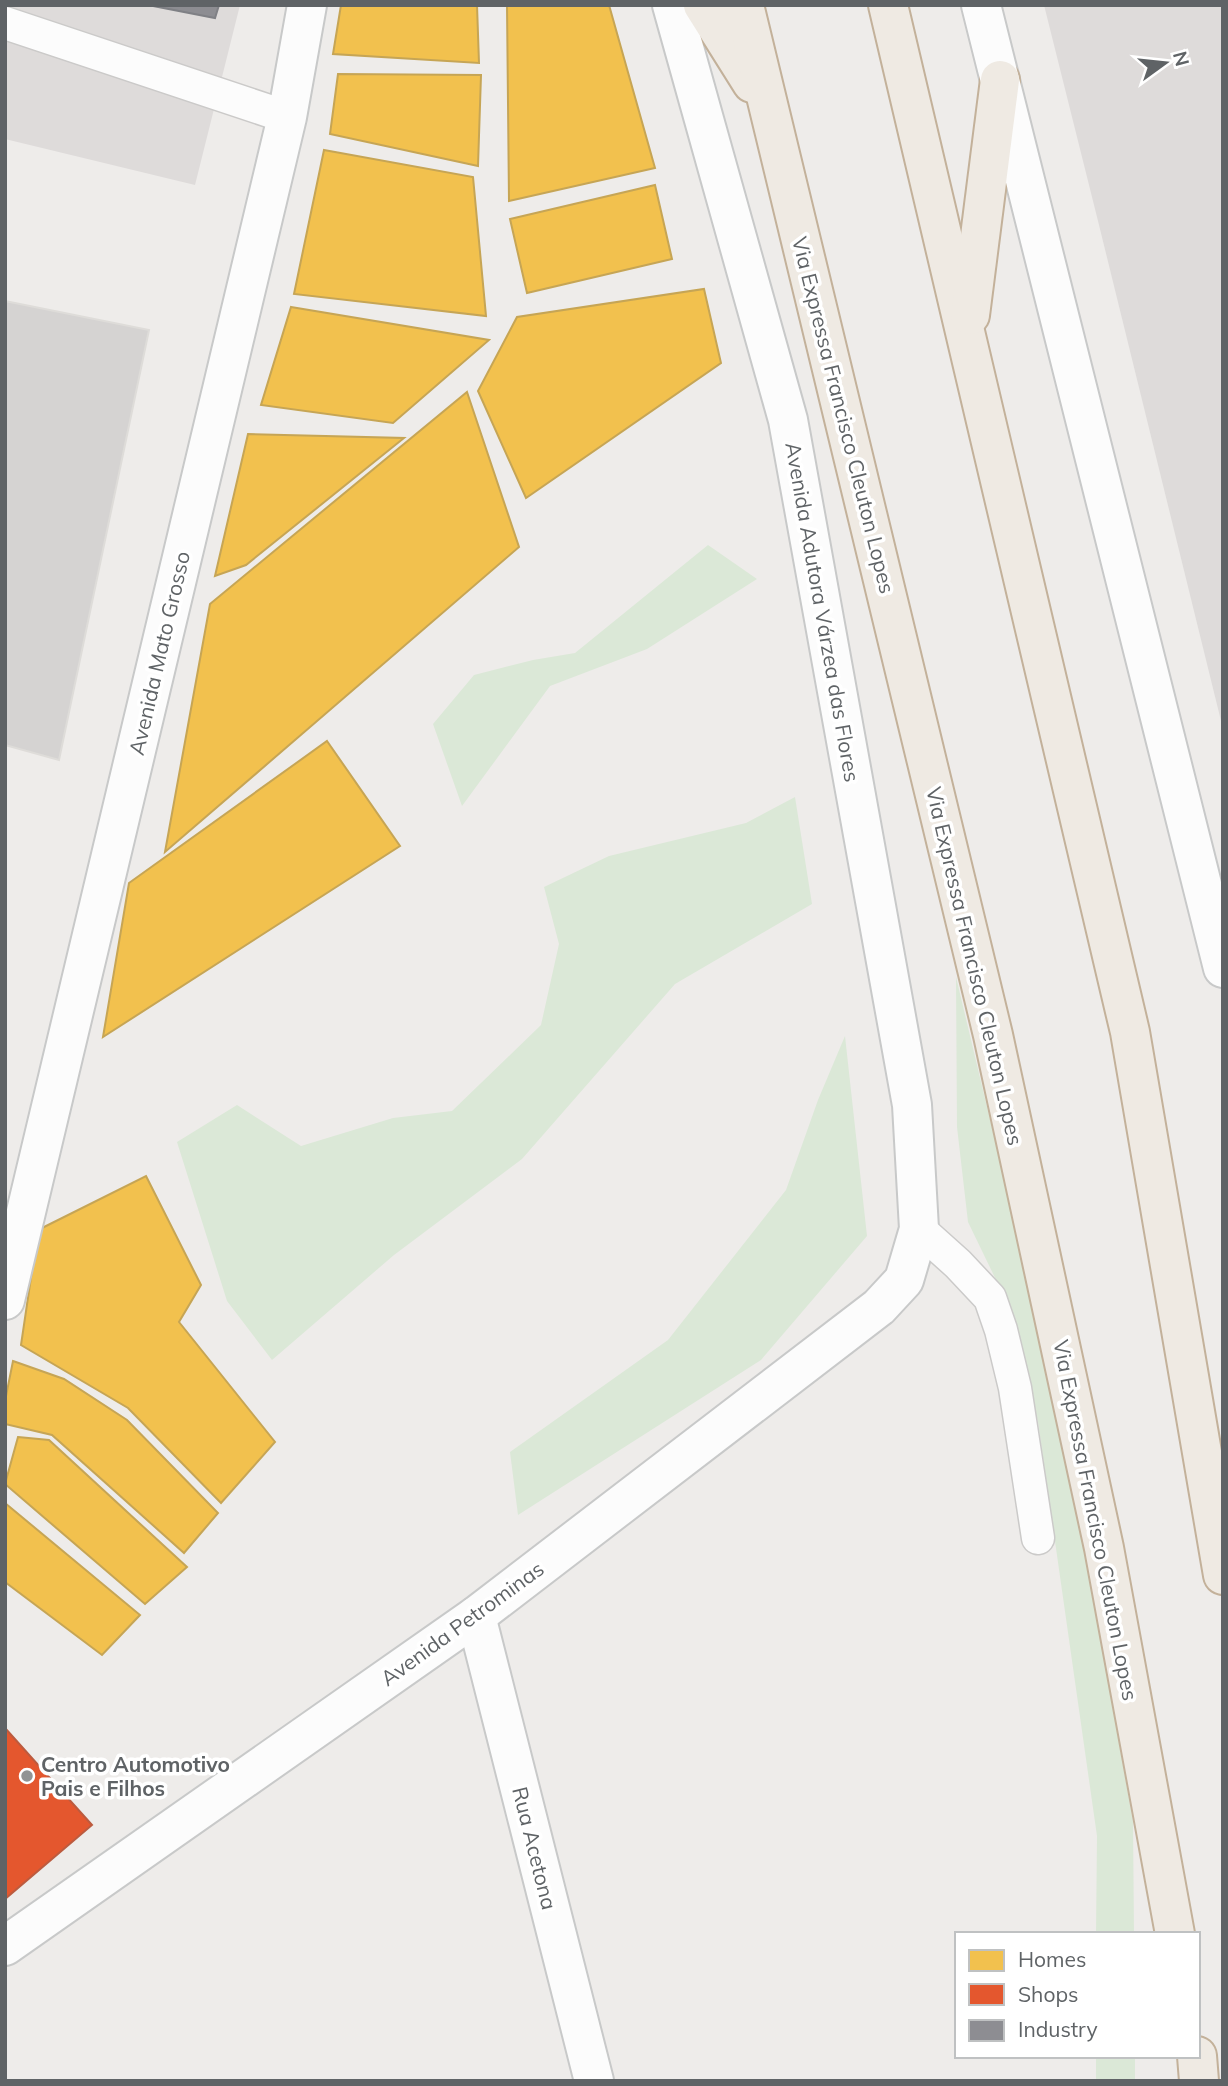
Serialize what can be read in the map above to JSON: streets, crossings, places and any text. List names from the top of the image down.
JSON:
{
  "streets": {
    "highway": ["Via Expressa Francisco Cleuton Lopes"],
    "street": [
      "Avenida Adutora Várzea das Flores",
      "Avenida Mato Grosso",
      "Avenida Petrominas",
      "Rua Acetona"
    ]
  },
  "crossings": [
    ["Avenida Adutora Várzea das Flores", "Avenida Petrominas"],
    ["Avenida Petrominas", "Rua Acetona"]
  ],
  "places": ["Centro Automotivo Pais e Filhos"],
  "legend": ["Homes", "Shops", "Industry"],
  "north": "right"
}
